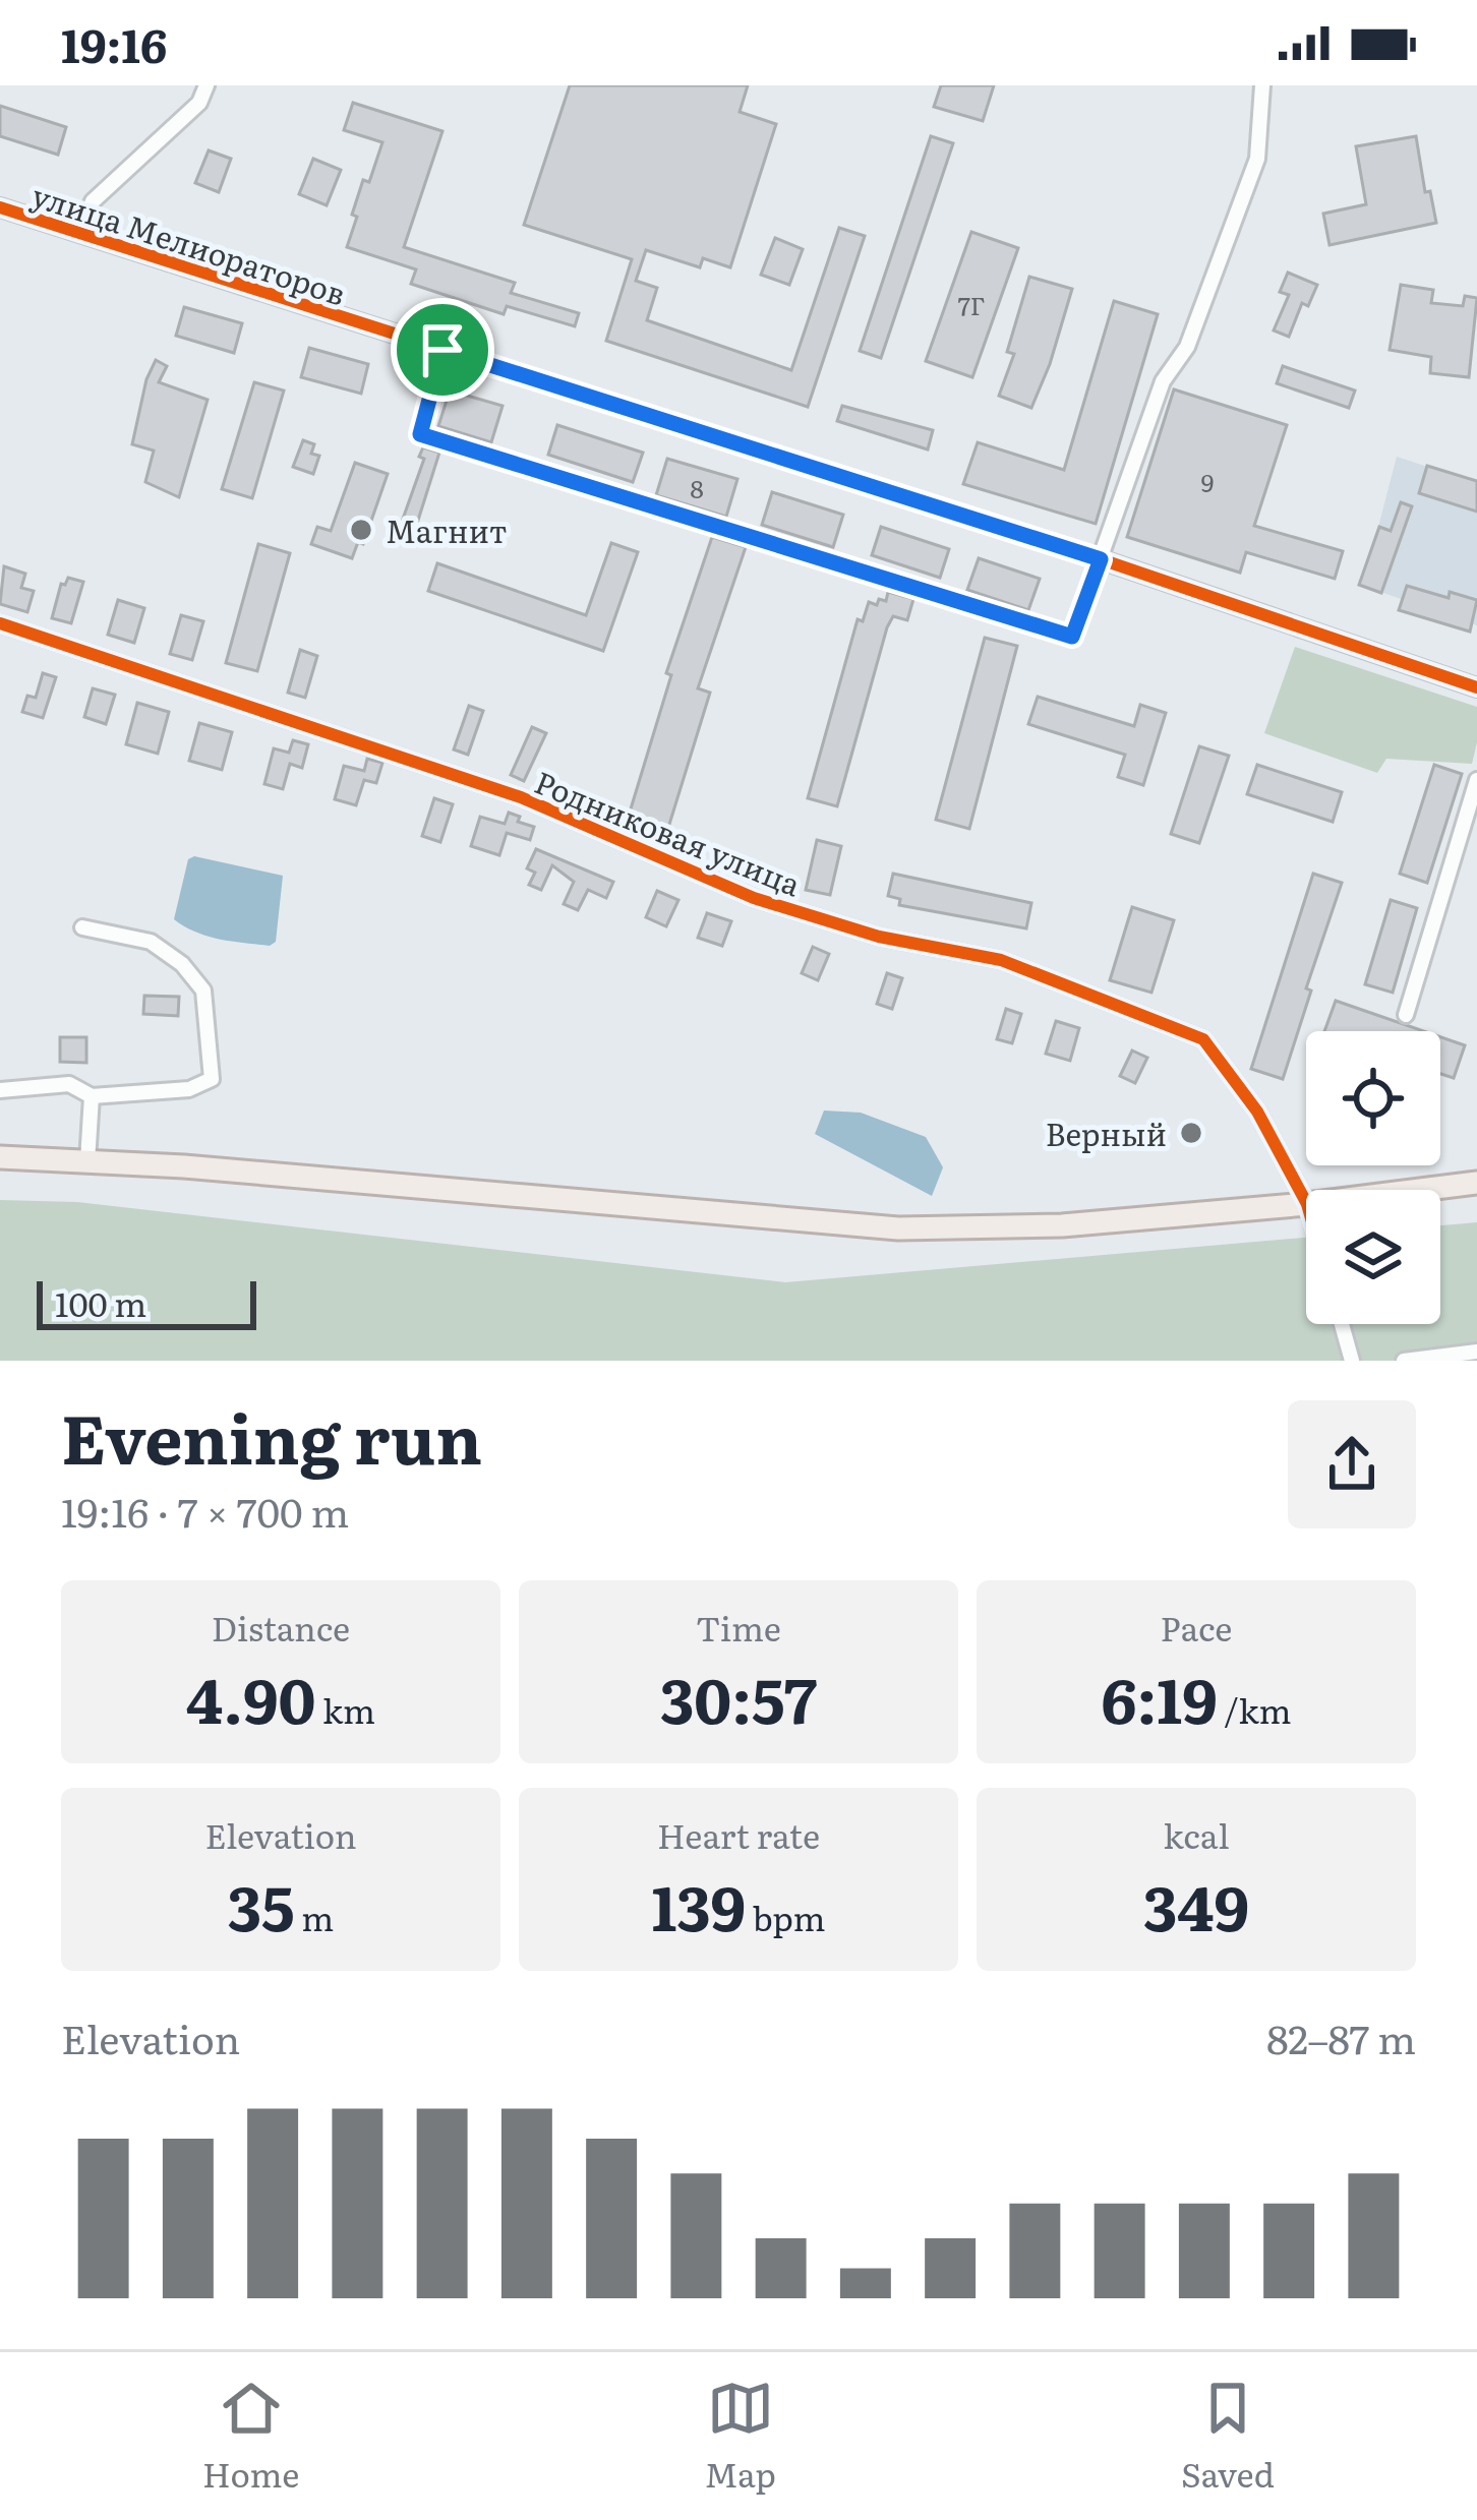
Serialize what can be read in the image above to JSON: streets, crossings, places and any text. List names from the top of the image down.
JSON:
{
  "streets": {
    "street": ["улица Мелиораторов", "Родниковая улица"]
  },
  "places": ["Магнит", "Верный"],
  "house_numbers": ["7Г", "9", "8"],
  "scale_bar": "100 m",
  "page": {
    "status": "19:16",
    "scale": "100 m",
    "heading": ["Evening run", "19:16 · 7 × 700 m"],
    "stats": [
      ["Distance", "4.90 km"],
      ["Time", "30:57"],
      ["Pace", "6:19 /km"],
      ["Elevation", "35 m"],
      ["Heart rate", "139 bpm"],
      ["kcal", "349"]
    ],
    "chart": ["Elevation", "82–87 m"],
    "tabs": ["Home", "Map", "Saved"]
  }
}
